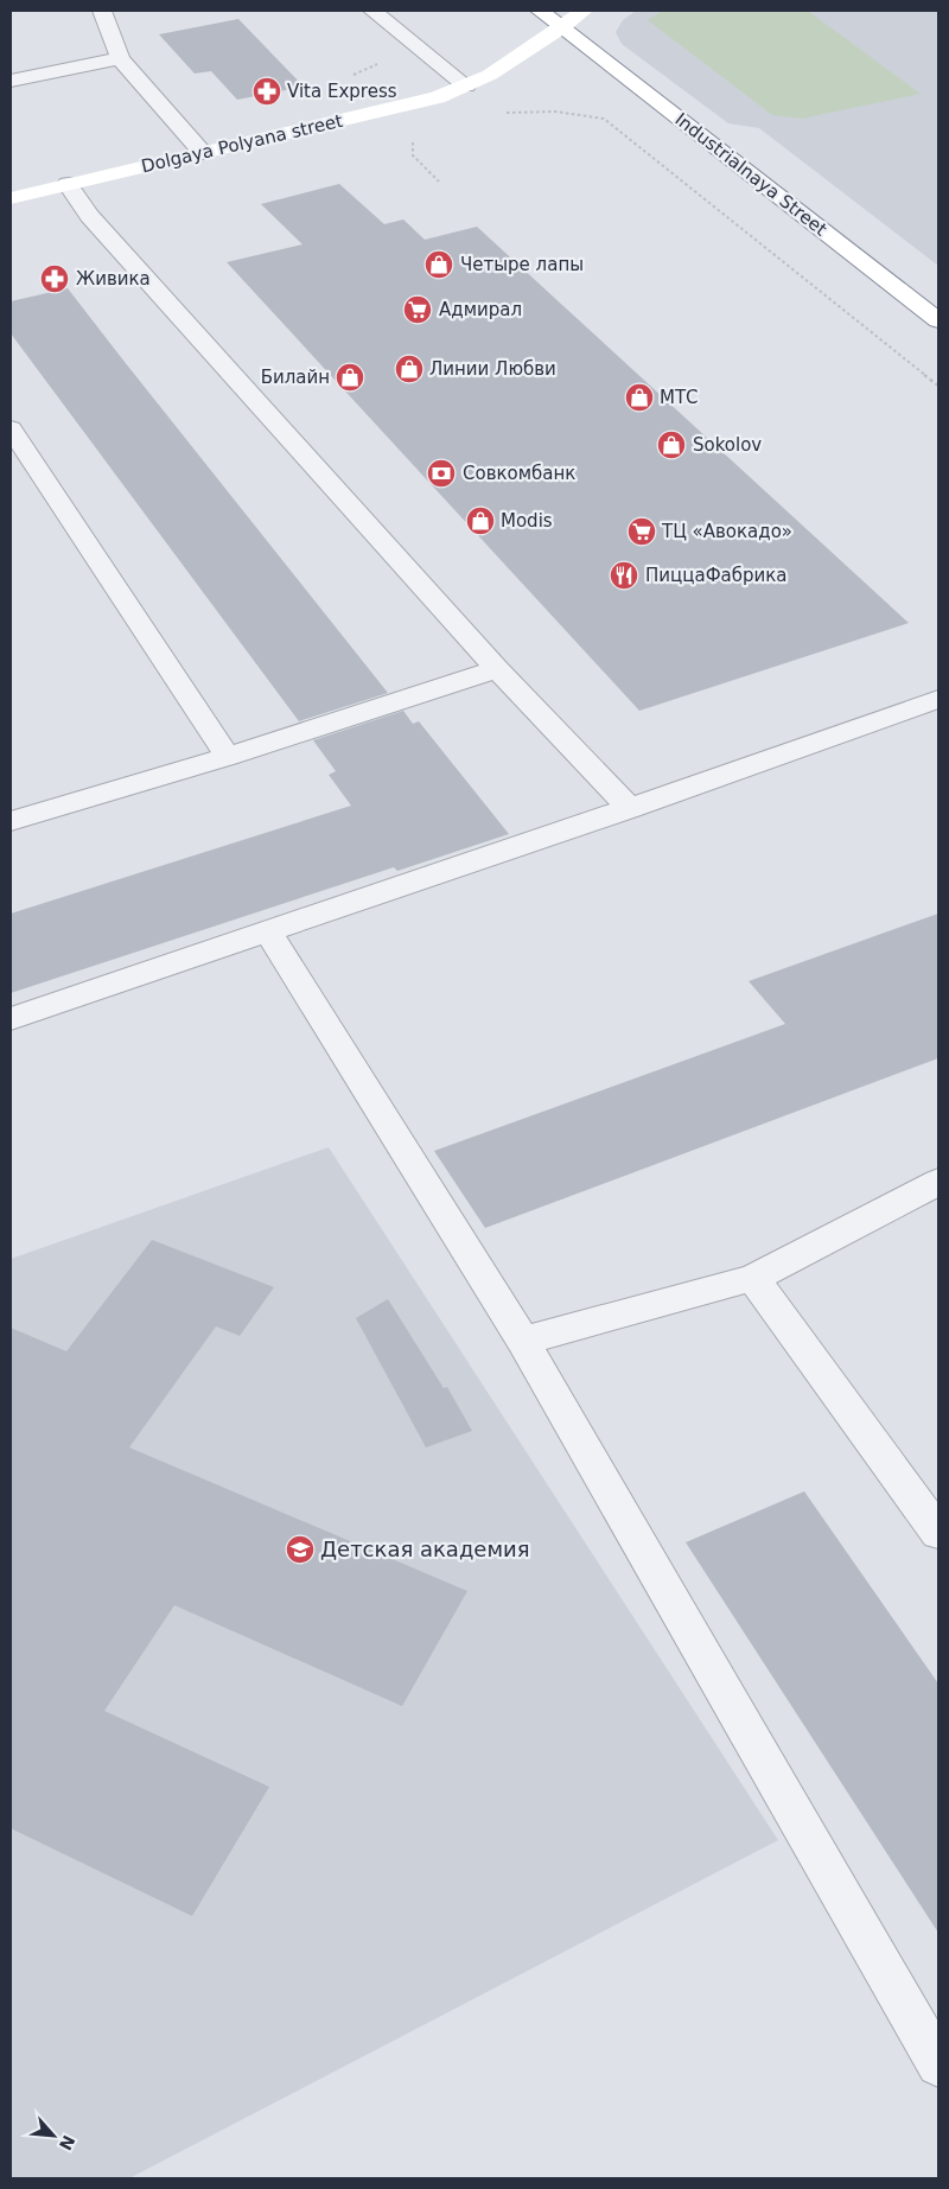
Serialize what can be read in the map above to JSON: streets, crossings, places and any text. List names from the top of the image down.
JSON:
{
  "streets": {
    "main road": ["Dolgaya Polyana street", "Industrialnaya Street"]
  },
  "crossings": [
    ["Dolgaya Polyana street", "Industrialnaya Street"]
  ],
  "places": {
    "pharmacy": ["Vita Express", "Живика"],
    "shop": [
      "Четыре лапы",
      "Линии Любви",
      "Билайн",
      "МТС",
      "Sokolov",
      "Modis"
    ],
    "supermarket": ["Адмирал", "ТЦ «Авокадо»"],
    "bank": ["Совкомбанк"],
    "restaurant": ["ПиццаФабрика"],
    "school or university": ["Детская академия"]
  },
  "north": "bottom right"
}
